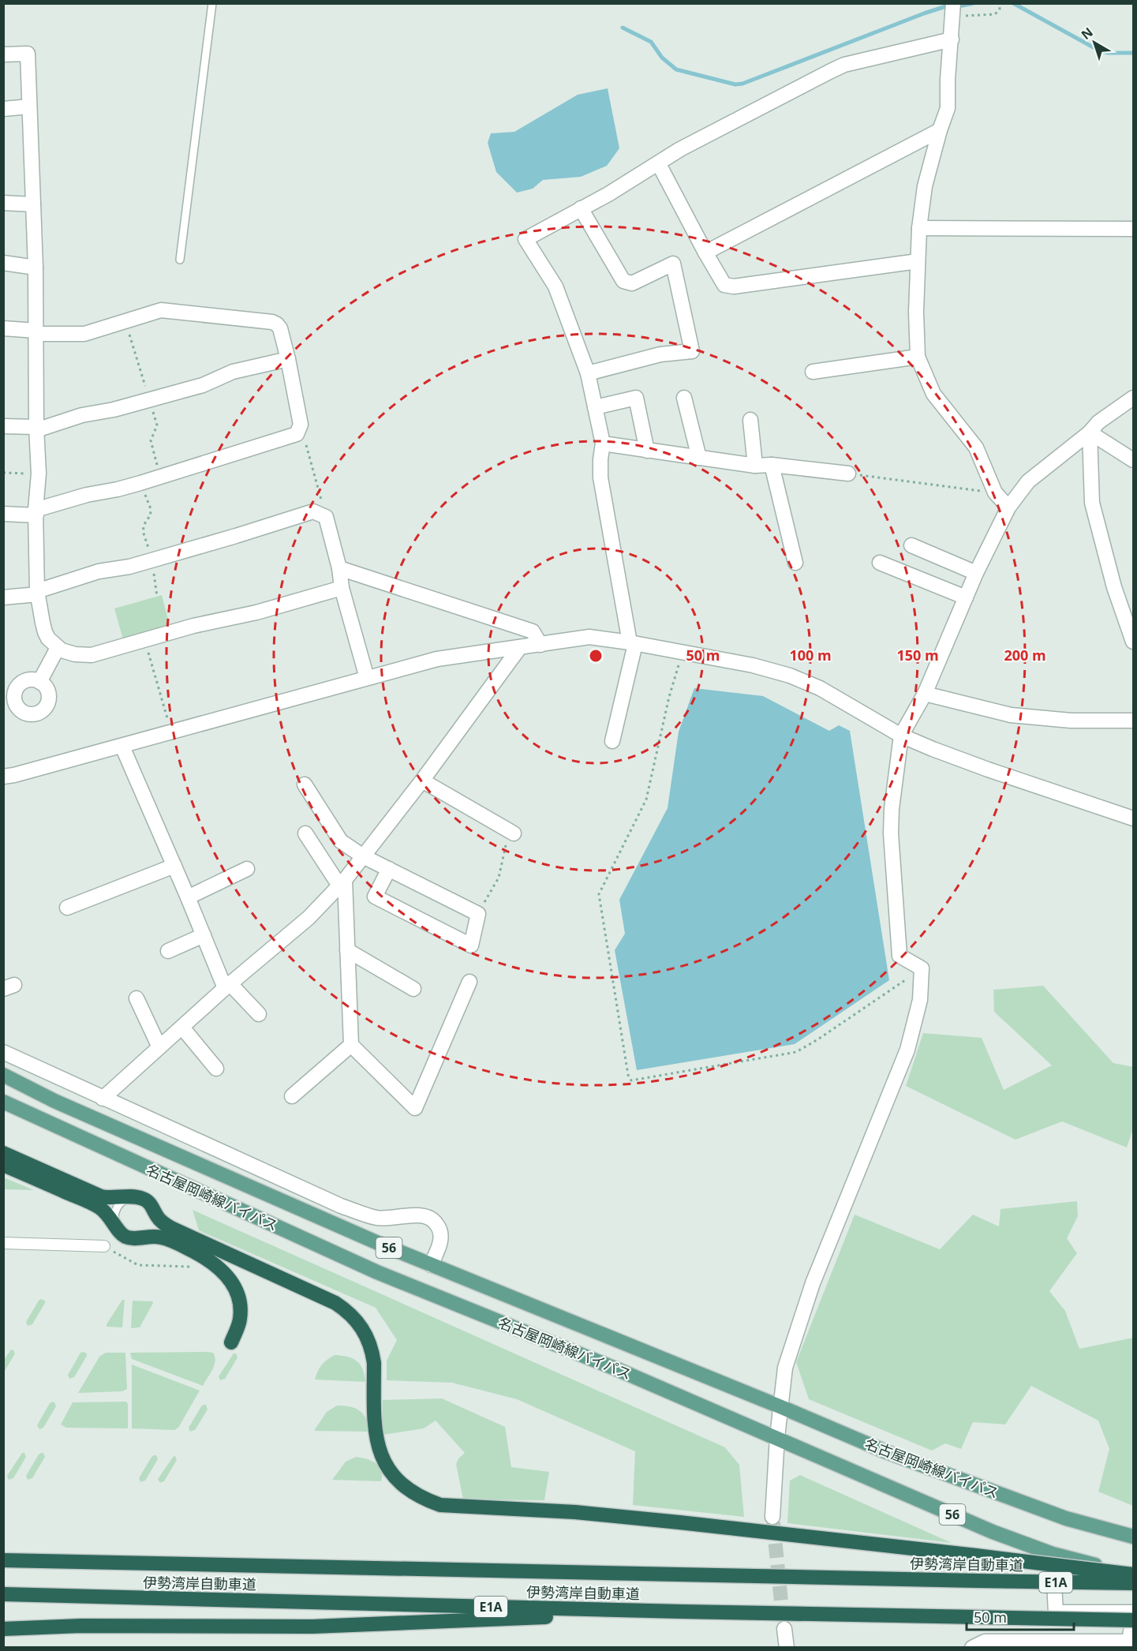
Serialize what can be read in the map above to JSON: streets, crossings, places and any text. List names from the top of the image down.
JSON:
{
  "streets": {
    "highway": ["伊勢湾岸自動車道", "E1A"],
    "main road": ["名古屋岡崎線バイパス", "56"]
  },
  "scale_bar": "50 m",
  "north": "top left",
  "rings": [
    "50 m",
    "100 m",
    "150 m",
    "200 m"
  ]
}
